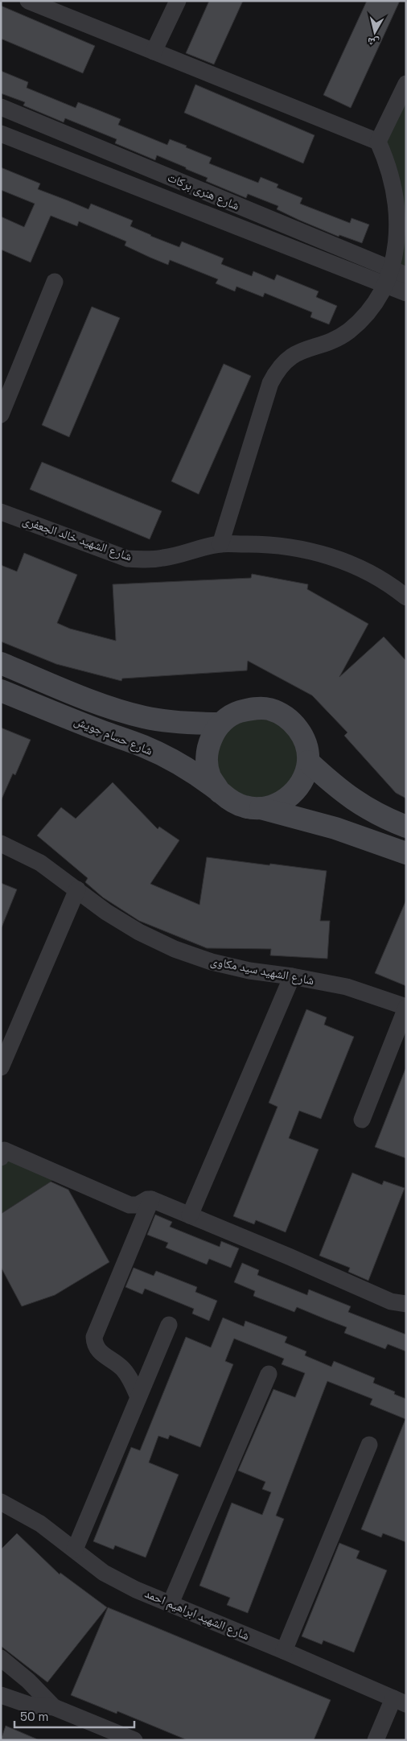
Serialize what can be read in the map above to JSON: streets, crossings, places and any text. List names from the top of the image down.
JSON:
{
  "streets": {
    "street": [
      "شارع هنرى بركات",
      "شارع الشهيد خالد الجعفرى",
      "شارع حسام جويش",
      "شارع الشهيد سيد مكاوى",
      "شارع الشهيد ابراهيم احمد"
    ]
  },
  "scale_bar": "50 m",
  "north": "bottom"
}
